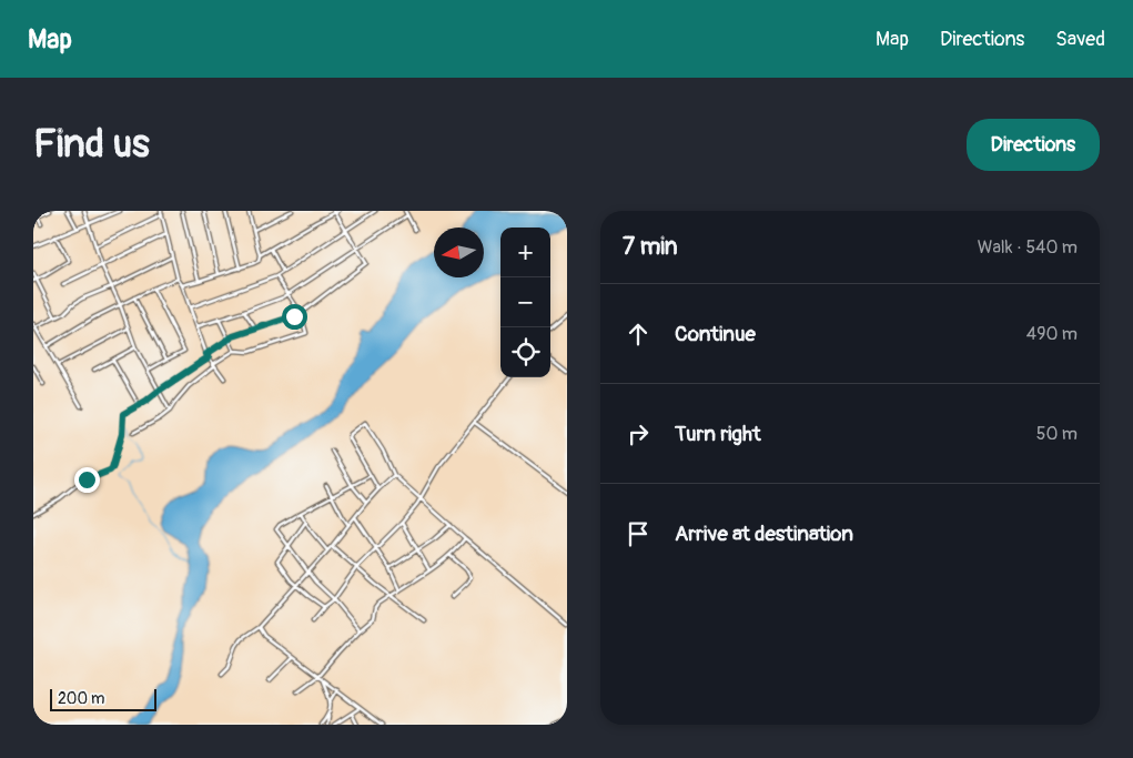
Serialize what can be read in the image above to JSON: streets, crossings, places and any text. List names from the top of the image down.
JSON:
{
  "scale_bar": "200 m",
  "north": "left",
  "page": {
    "header": "Map",
    "nav": ["Map", "Directions", "Saved"],
    "buttons": "Directions",
    "title": "Find us",
    "heading": ["7 min", "Walk · 540 m"],
    "map_buttons": ["+", "−"],
    "list": [
      ["Continue", "490 m"],
      ["Turn right", "50 m"],
      "Arrive at destination"
    ],
    "scale": "200 m"
  }
}
